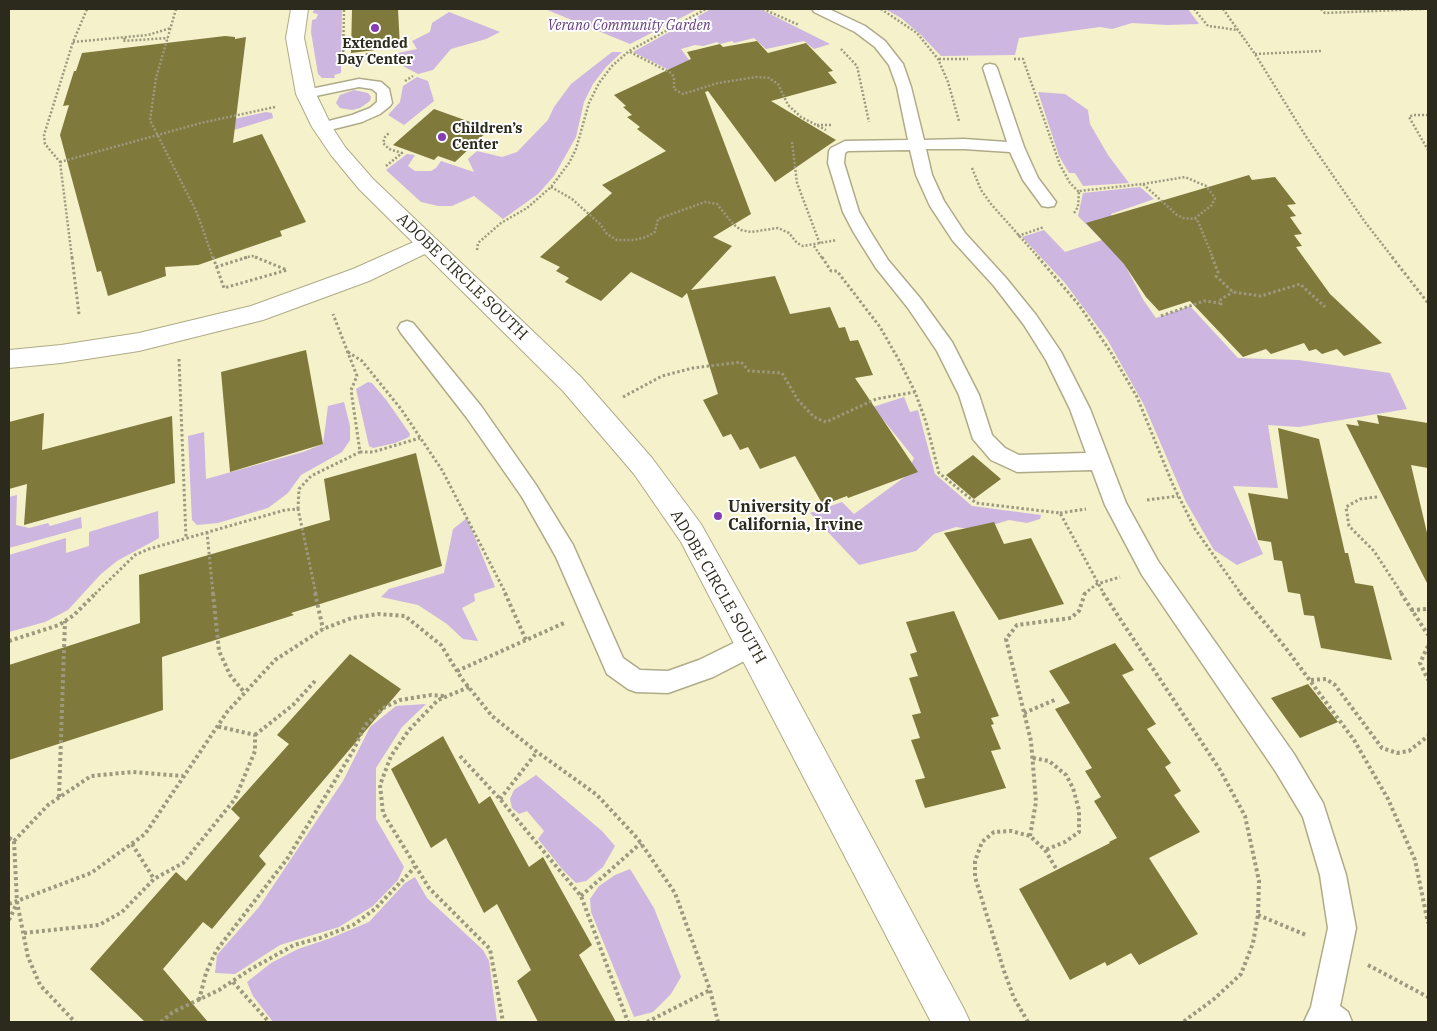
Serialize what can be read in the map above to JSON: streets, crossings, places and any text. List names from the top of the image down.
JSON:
{
  "streets": {
    "street": ["ADOBE CIRCLE SOUTH"]
  },
  "parks": ["Verano Community Garden"],
  "places": ["Extended Day Center", "Children’s Center", "University of California, Irvine"]
}
